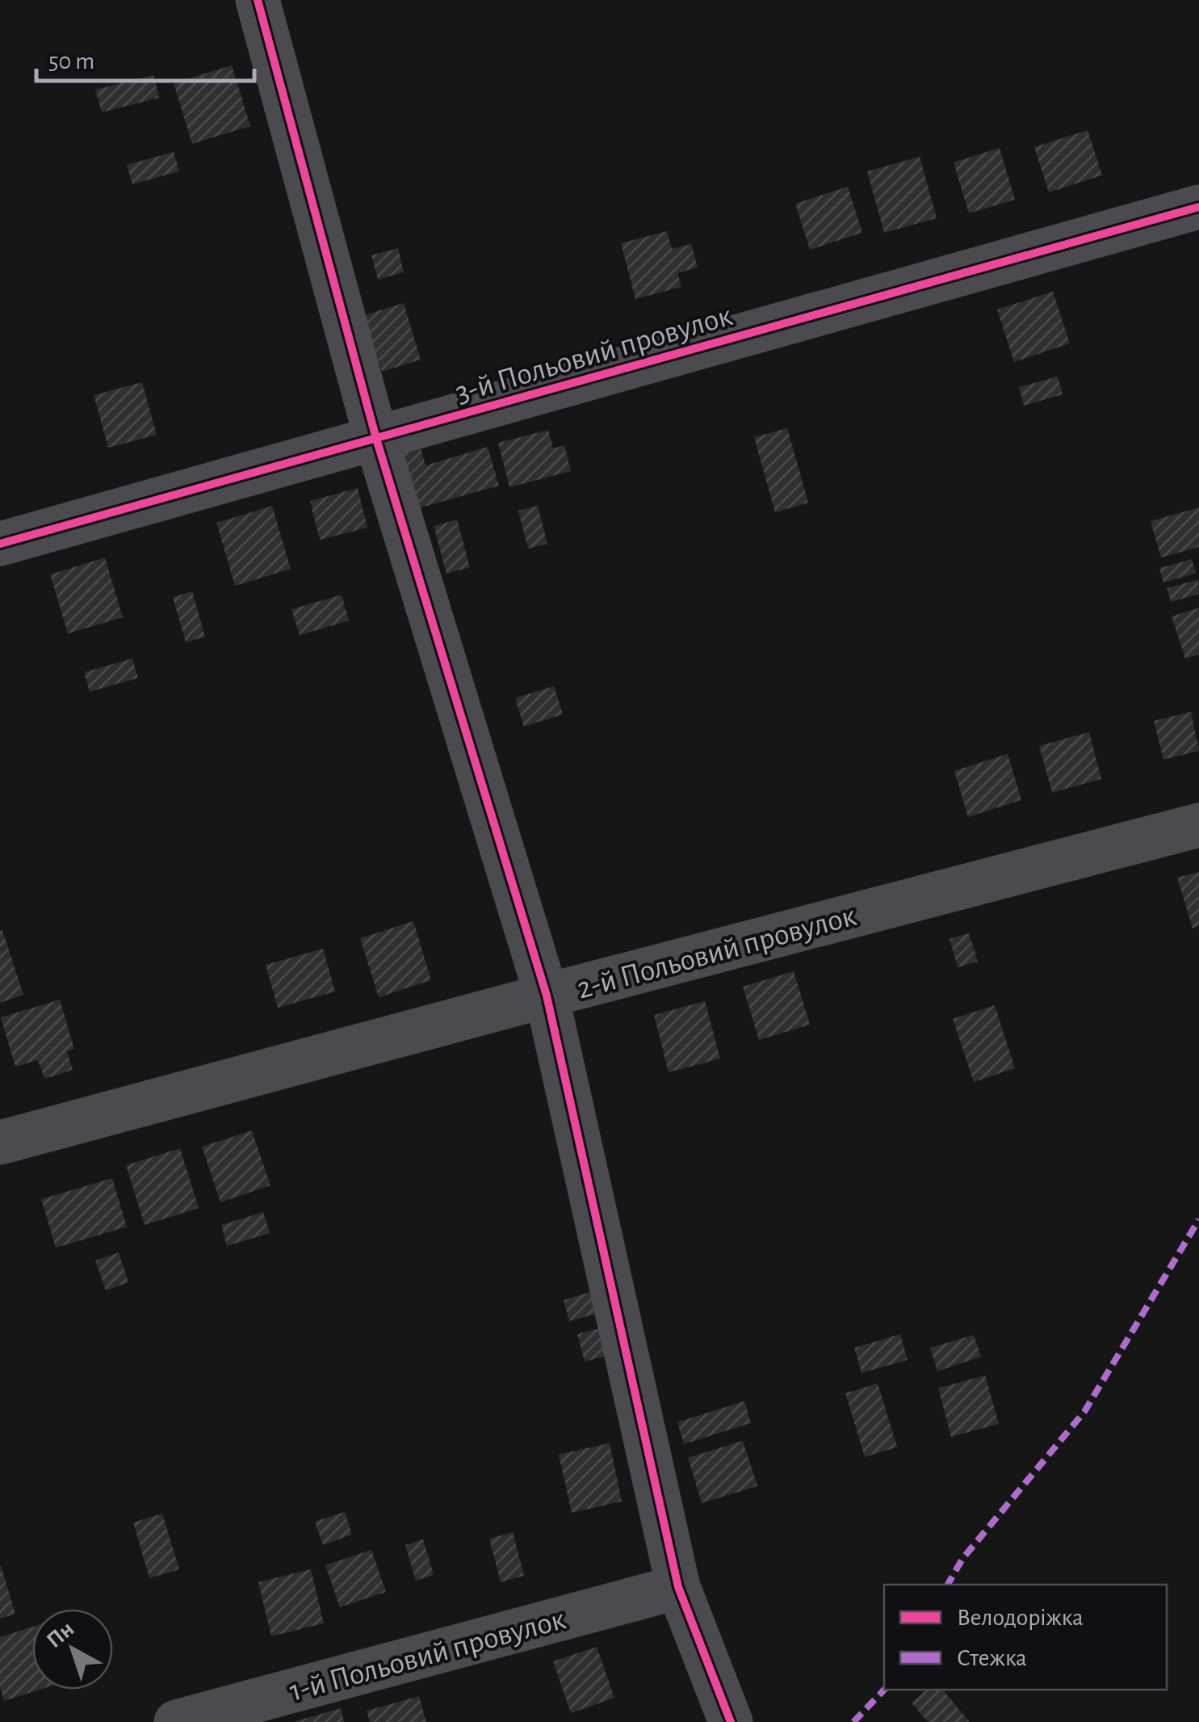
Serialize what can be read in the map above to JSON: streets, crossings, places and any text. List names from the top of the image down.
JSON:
{
  "streets": {
    "street": ["3-й Польовий провулок", "2-й Польовий провулок", "1-й Польовий провулок"]
  },
  "legend": ["Велодоріжка", "Стежка"],
  "scale_bar": "50 m",
  "north": "top left"
}
